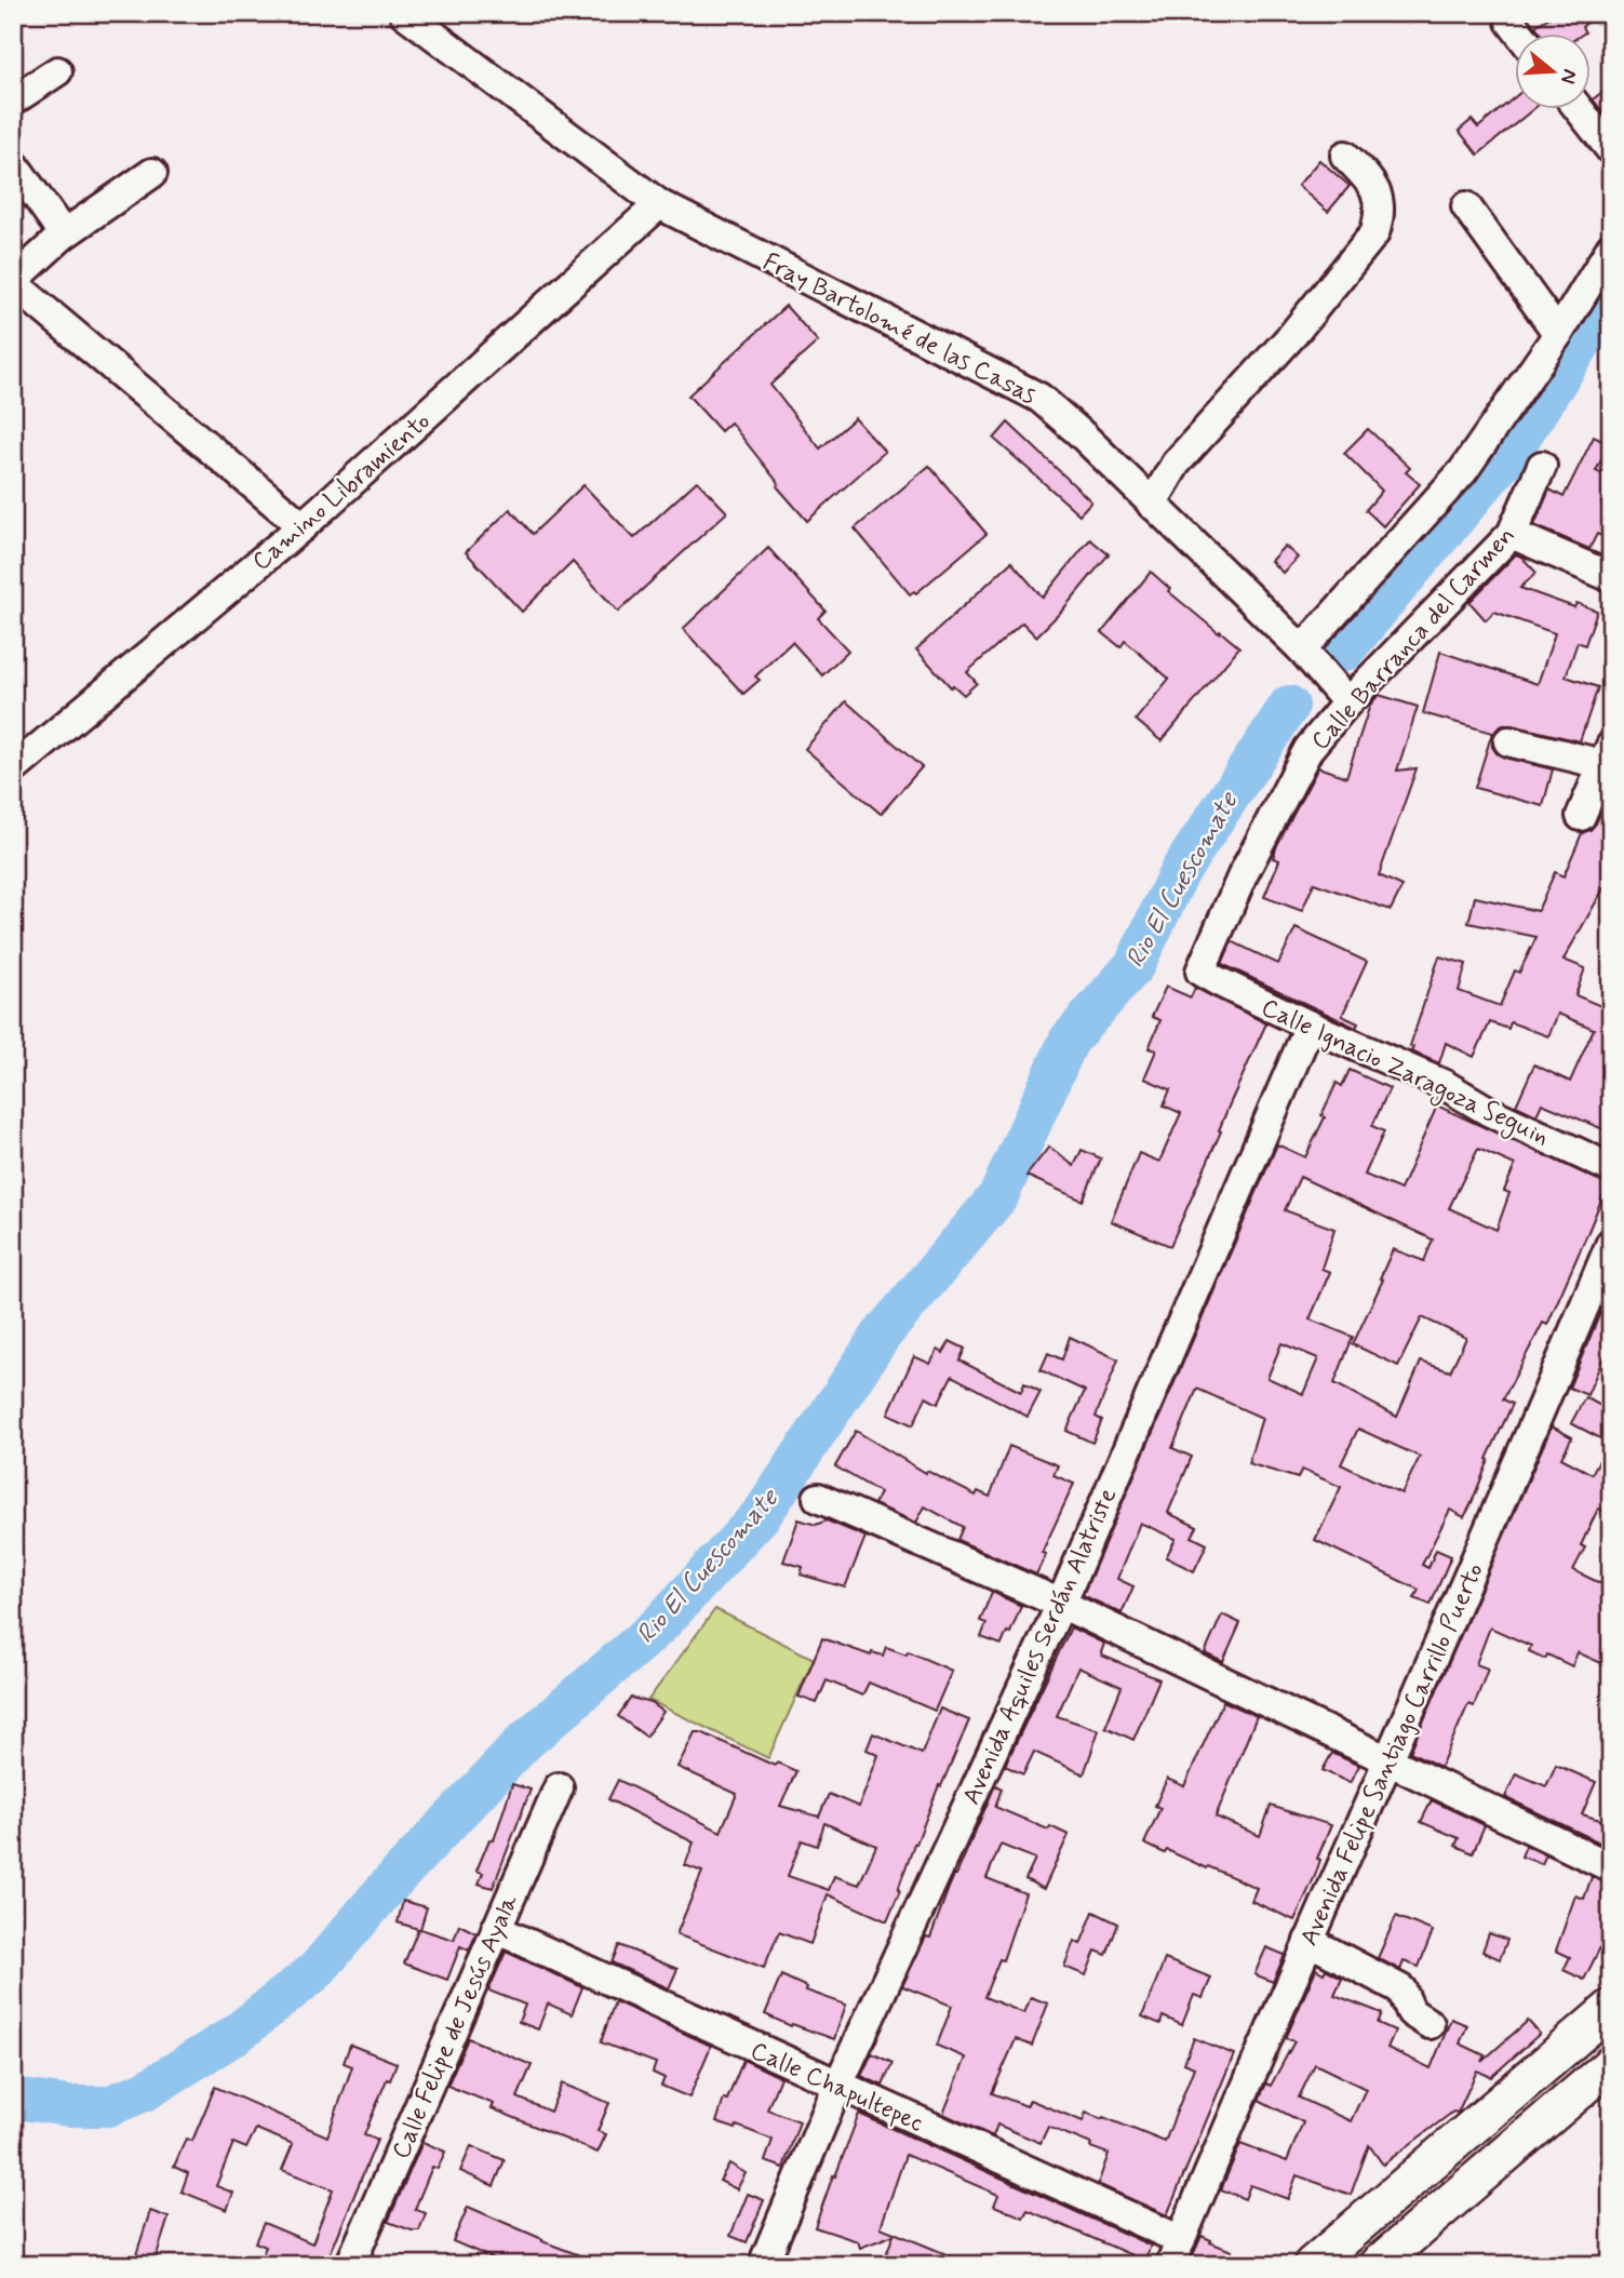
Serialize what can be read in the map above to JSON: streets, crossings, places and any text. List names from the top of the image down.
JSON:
{
  "streets": {
    "street": [
      "Fray Bartolomé de las Casas",
      "Camino Libramiento",
      "Calle Barranca del Carmen",
      "Calle Ignacio Zaragoza Seguin",
      "Avenida Aquiles Serdán Alatriste",
      "Avenida Felipe Santiago Carrillo Puerto",
      "Calle Felipe de Jesús Ayala",
      "Calle Chapultepec"
    ]
  },
  "crossings": [
    ["Fray Bartolomé de las Casas", "Camino Libramiento"],
    ["Fray Bartolomé de las Casas", "Calle Barranca del Carmen"],
    ["Calle Barranca del Carmen", "Calle Ignacio Zaragoza Seguin"],
    ["Calle Ignacio Zaragoza Seguin", "Avenida Aquiles Serdán Alatriste"],
    ["Avenida Aquiles Serdán Alatriste", "Calle Chapultepec"],
    ["Avenida Felipe Santiago Carrillo Puerto", "Calle Chapultepec"],
    ["Calle Felipe de Jesús Ayala", "Calle Chapultepec"]
  ],
  "water": ["Rio El Cuescomate"],
  "north": "right"
}
